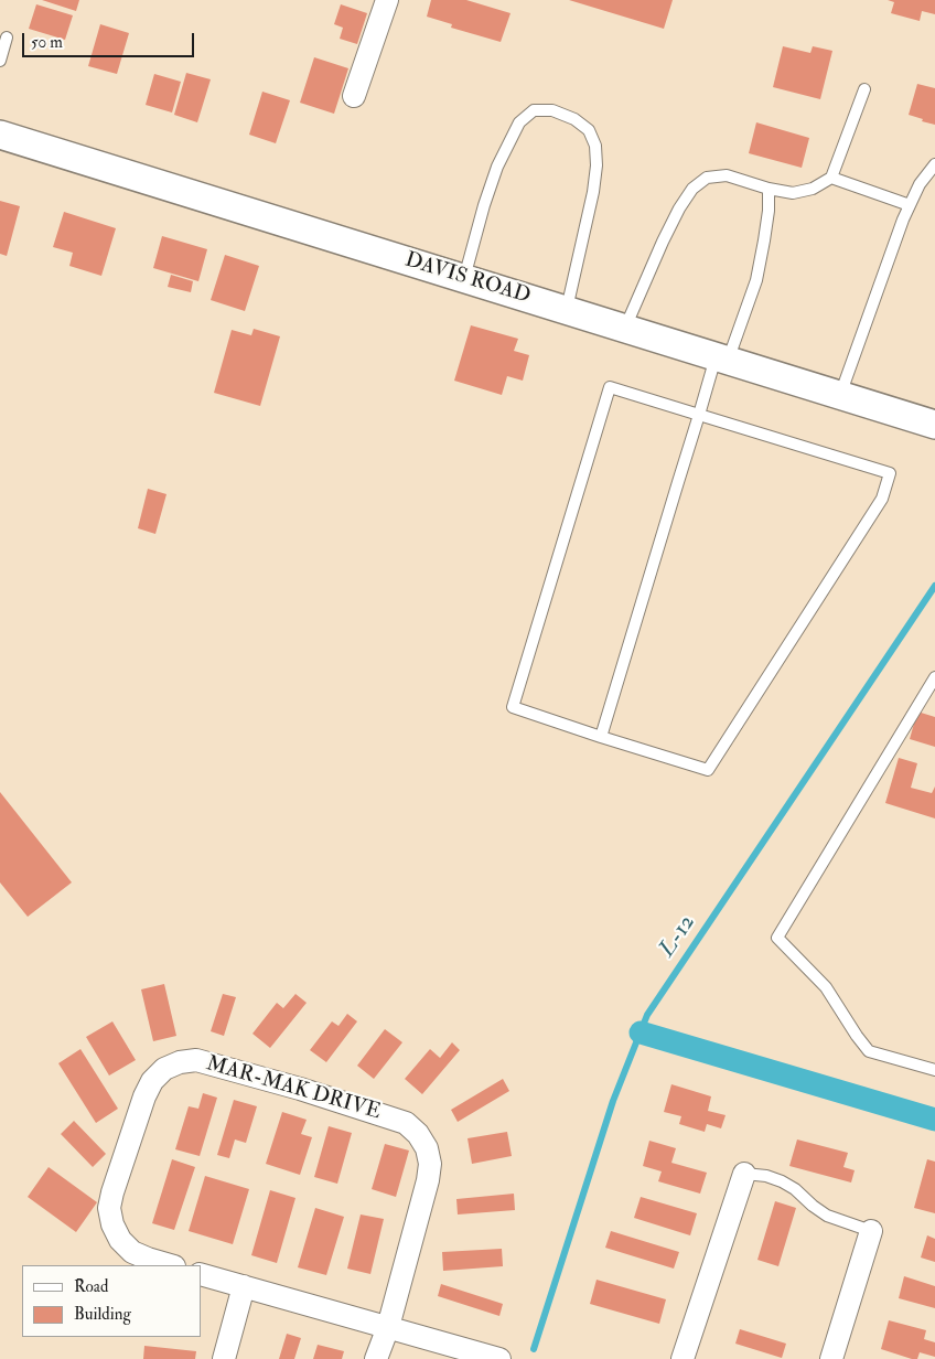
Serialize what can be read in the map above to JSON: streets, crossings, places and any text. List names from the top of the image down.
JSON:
{
  "streets": {
    "street": ["DAVIS ROAD", "MAR-MAK DRIVE"]
  },
  "water": ["L-12"],
  "legend": ["Road", "Building"],
  "scale_bar": "50 m"
}
